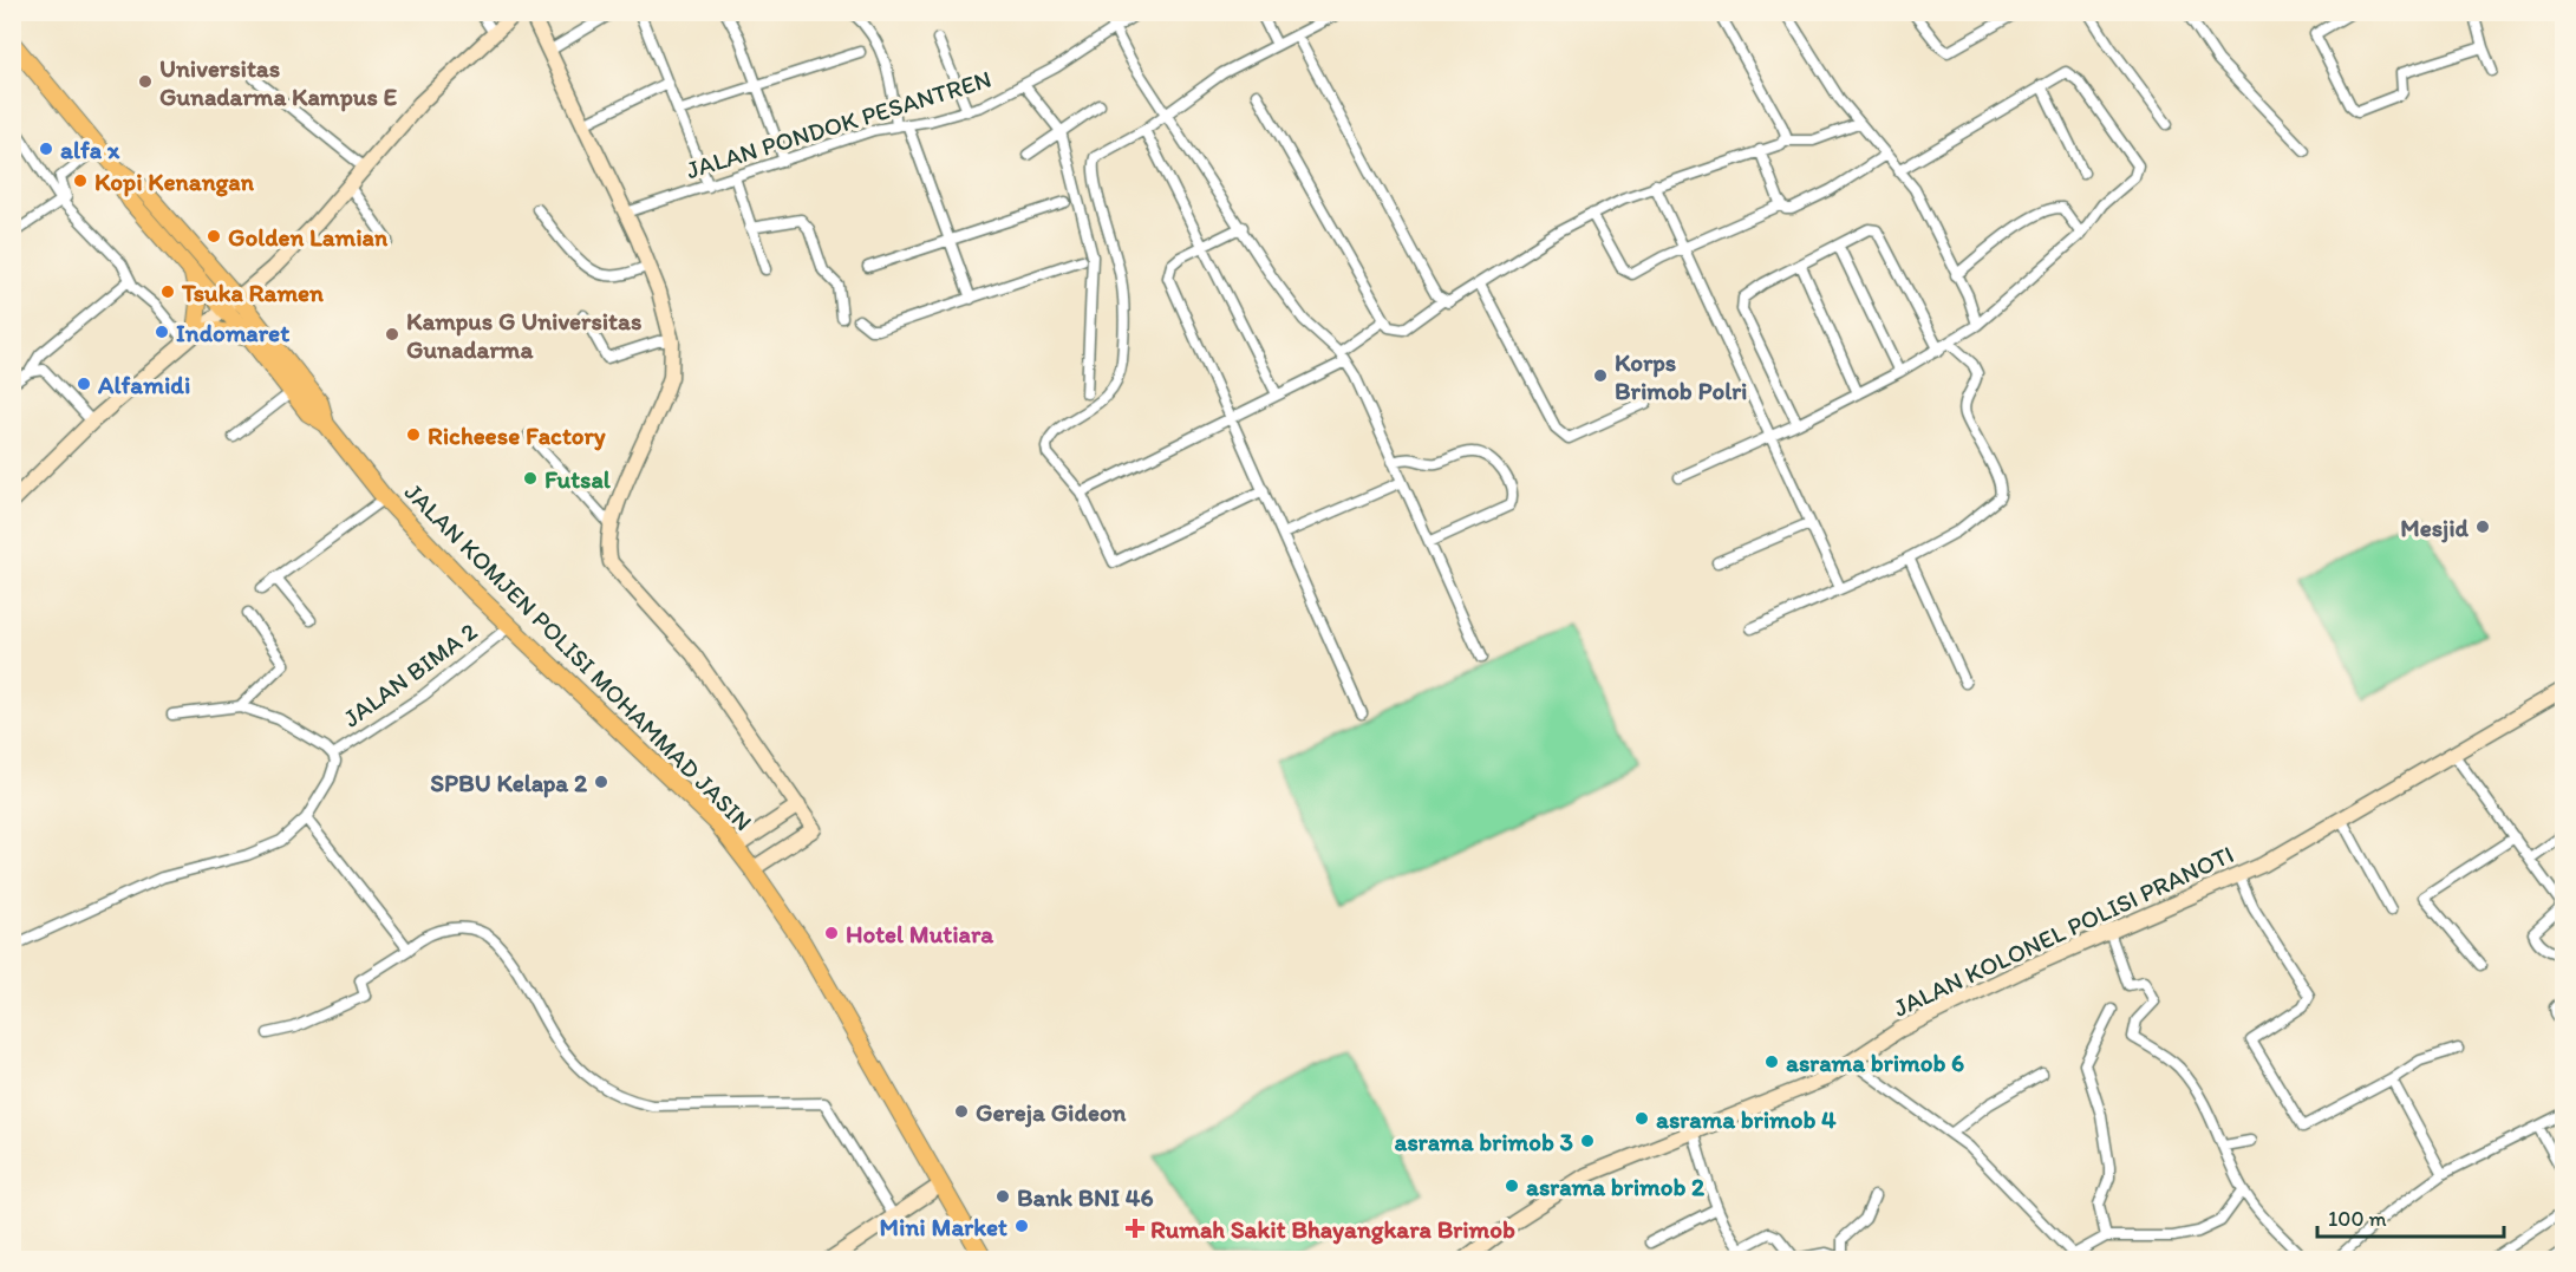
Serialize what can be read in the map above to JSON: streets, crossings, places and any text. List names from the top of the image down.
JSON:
{
  "streets": {
    "main road": ["JALAN KOMJEN POLISI MOHAMMAD JASIN"],
    "street": ["JALAN PONDOK PESANTREN", "JALAN BIMA 2", "JALAN KOLONEL POLISI PRANOTI"]
  },
  "crossings": [
    ["JALAN KOMJEN POLISI MOHAMMAD JASIN", "JALAN BIMA 2"]
  ],
  "places": {
    "other": [
      "Universitas Gunadarma Kampus E",
      "alfa x",
      "Kopi Kenangan",
      "Golden Lamian",
      "Tsuka Ramen",
      "Indomaret",
      "Kampus G Universitas Gunadarma",
      "Korps Brimob Polri",
      "Alfamidi",
      "Richeese Factory",
      "Futsal",
      "Mesjid",
      "SPBU Kelapa 2",
      "Hotel Mutiara",
      "asrama brimob 6",
      "Gereja Gideon",
      "asrama brimob 4",
      "asrama brimob 3",
      "asrama brimob 2",
      "Bank BNI 46",
      "Mini Market"
    ],
    "health": ["Rumah Sakit Bhayangkara Brimob"]
  },
  "scale_bar": "100 m"
}
